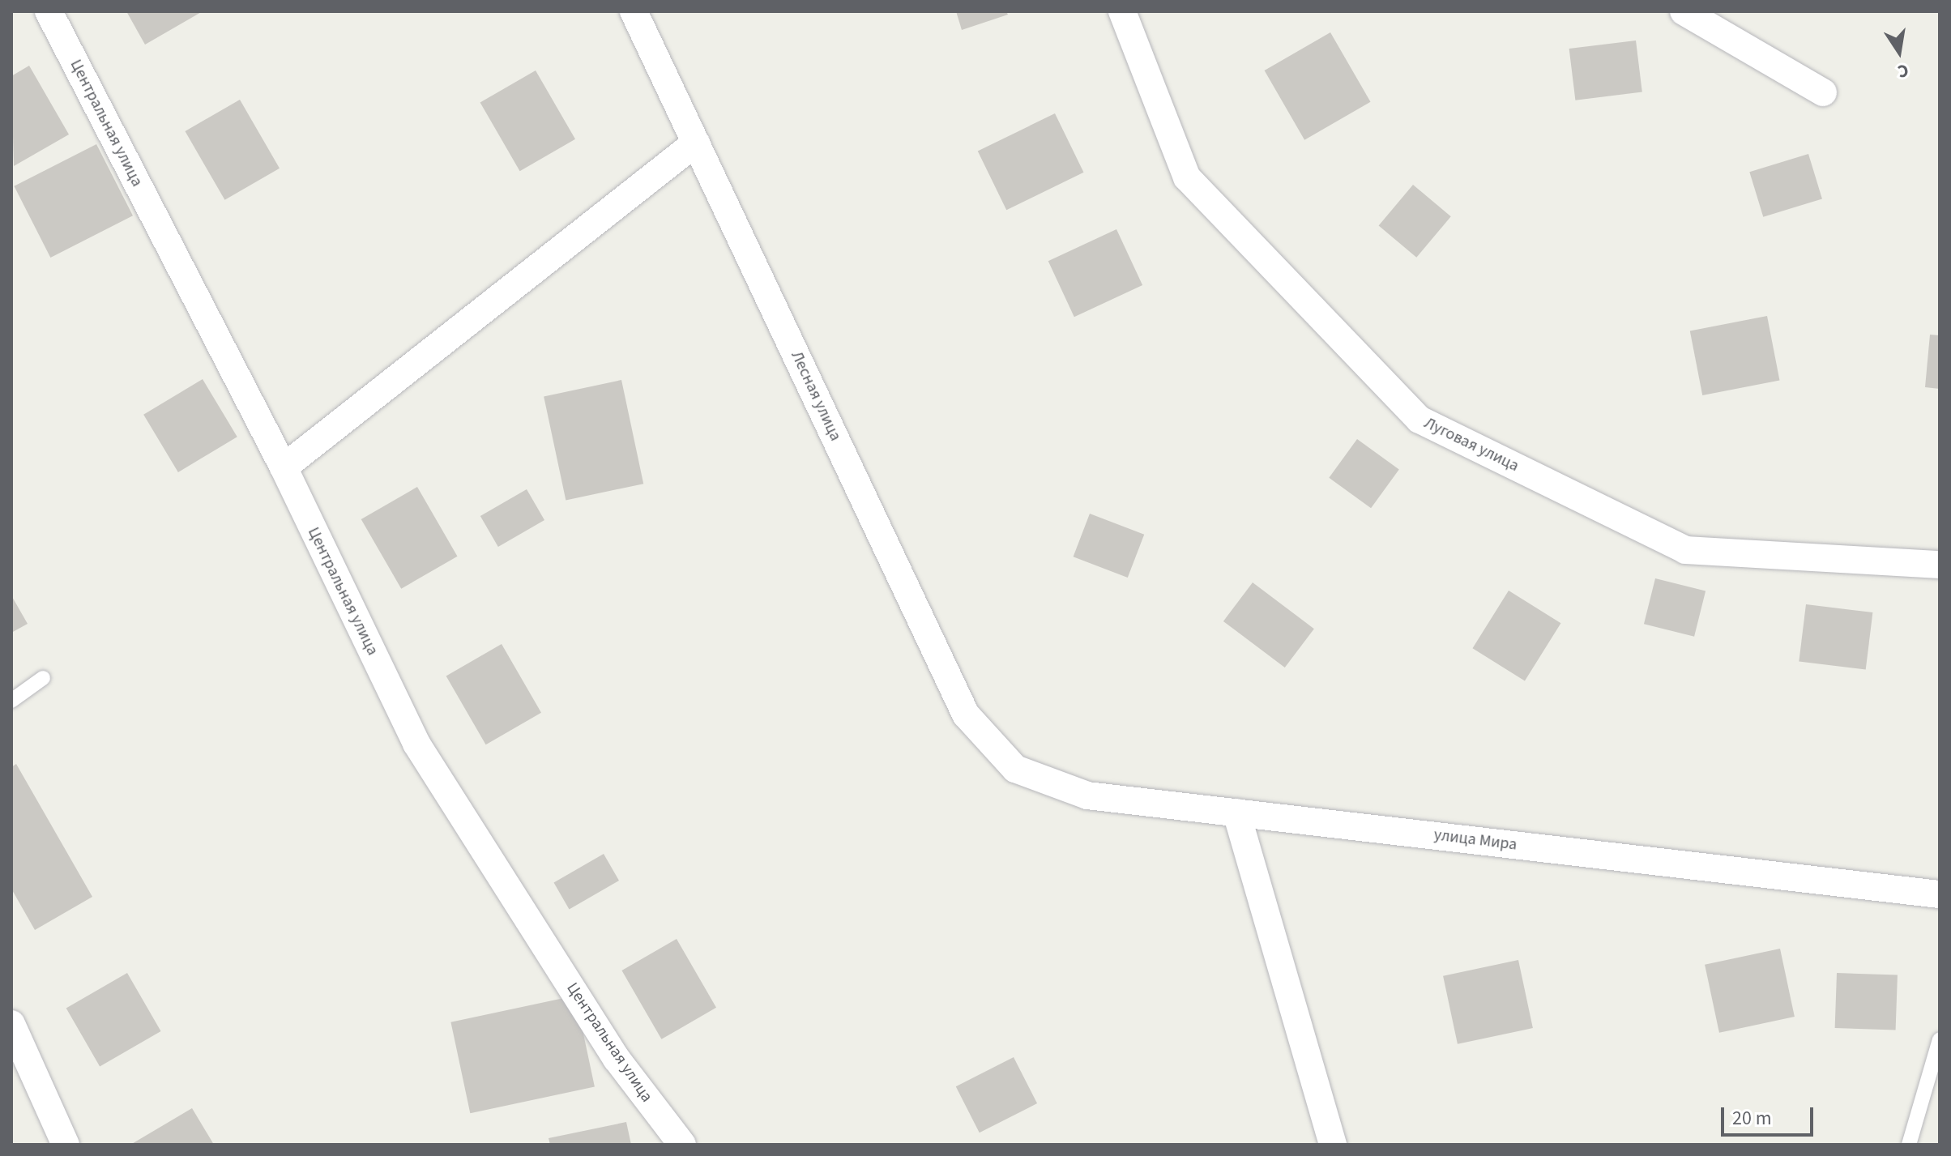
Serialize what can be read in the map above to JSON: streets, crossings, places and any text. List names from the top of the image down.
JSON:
{
  "streets": {
    "street": [
      "Центральная улица",
      "Лесная улица",
      "Луговая улица",
      "улица Мира"
    ]
  },
  "crossings": [
    ["Лесная улица", "улица Мира"]
  ],
  "scale_bar": "20 m",
  "north": "bottom"
}
